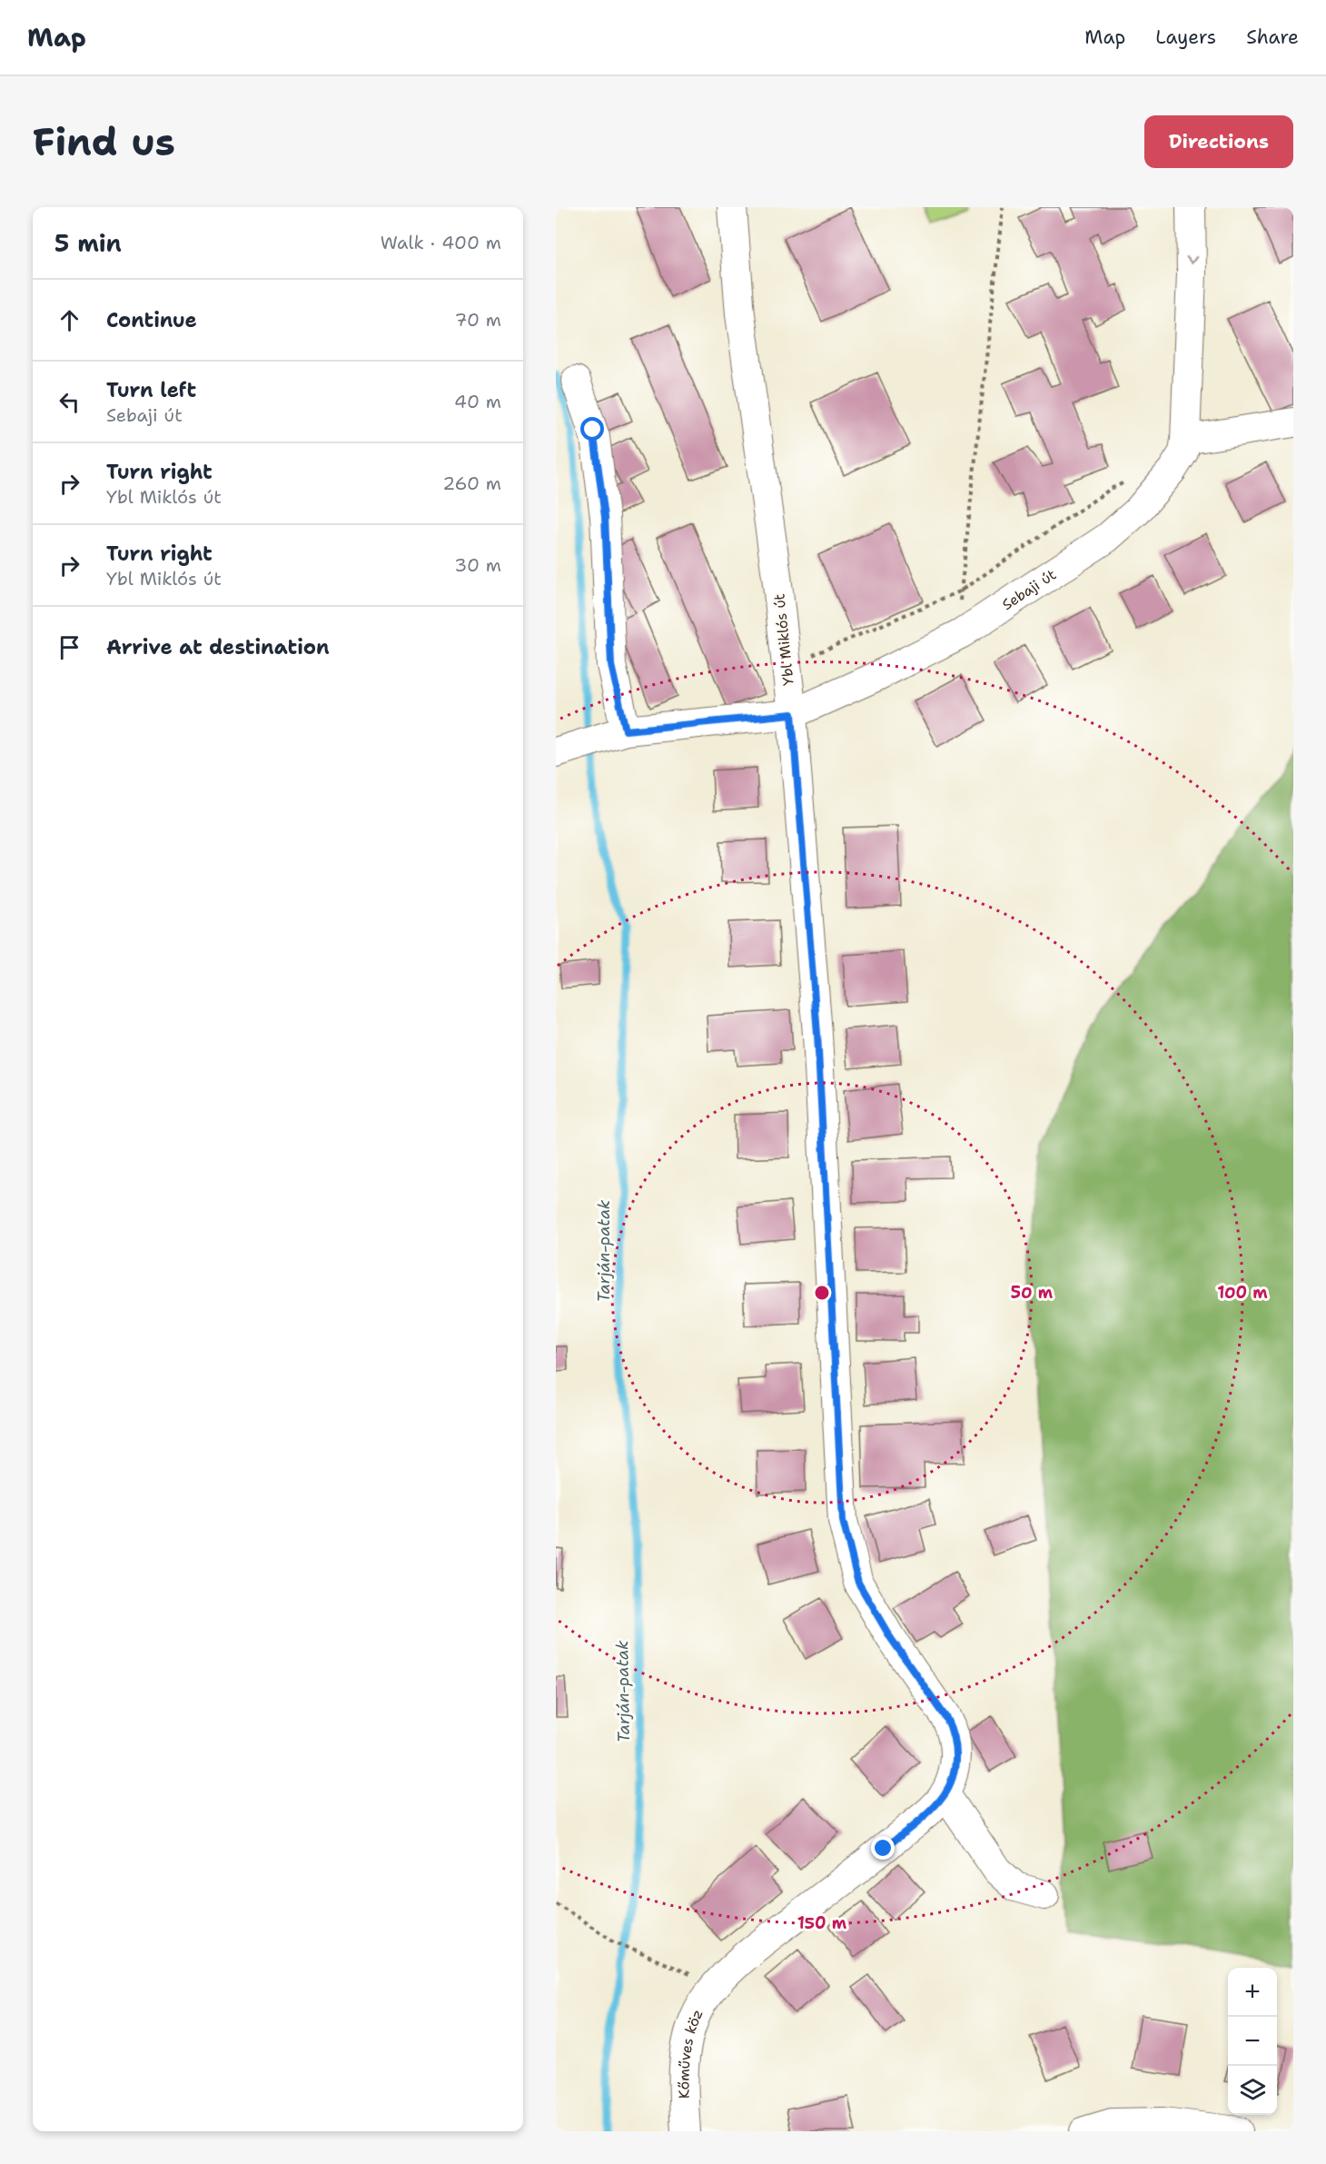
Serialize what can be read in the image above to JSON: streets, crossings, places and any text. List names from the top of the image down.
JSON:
{
  "streets": {
    "street": ["Sebaji út", "Ybl Miklós út", "Kőműves köz"]
  },
  "crossings": [
    ["Sebaji út", "Ybl Miklós út"],
    ["Ybl Miklós út", "Kőműves köz"]
  ],
  "water": ["Tarján-patak"],
  "page": {
    "header": "Map",
    "nav": ["Map", "Layers", "Share"],
    "buttons": "Directions",
    "title": "Find us",
    "heading": ["5 min", "Walk · 400 m"],
    "list": [
      ["Continue", "70 m"],
      ["Turn left", "Sebaji út", "40 m"],
      ["Turn right", "Ybl Miklós út", "260 m"],
      ["Turn right", "Ybl Miklós út", "30 m"],
      "Arrive at destination"
    ],
    "map_buttons": ["+", "−"]
  },
  "rings": ["50 m", "100 m", "150 m"]
}
